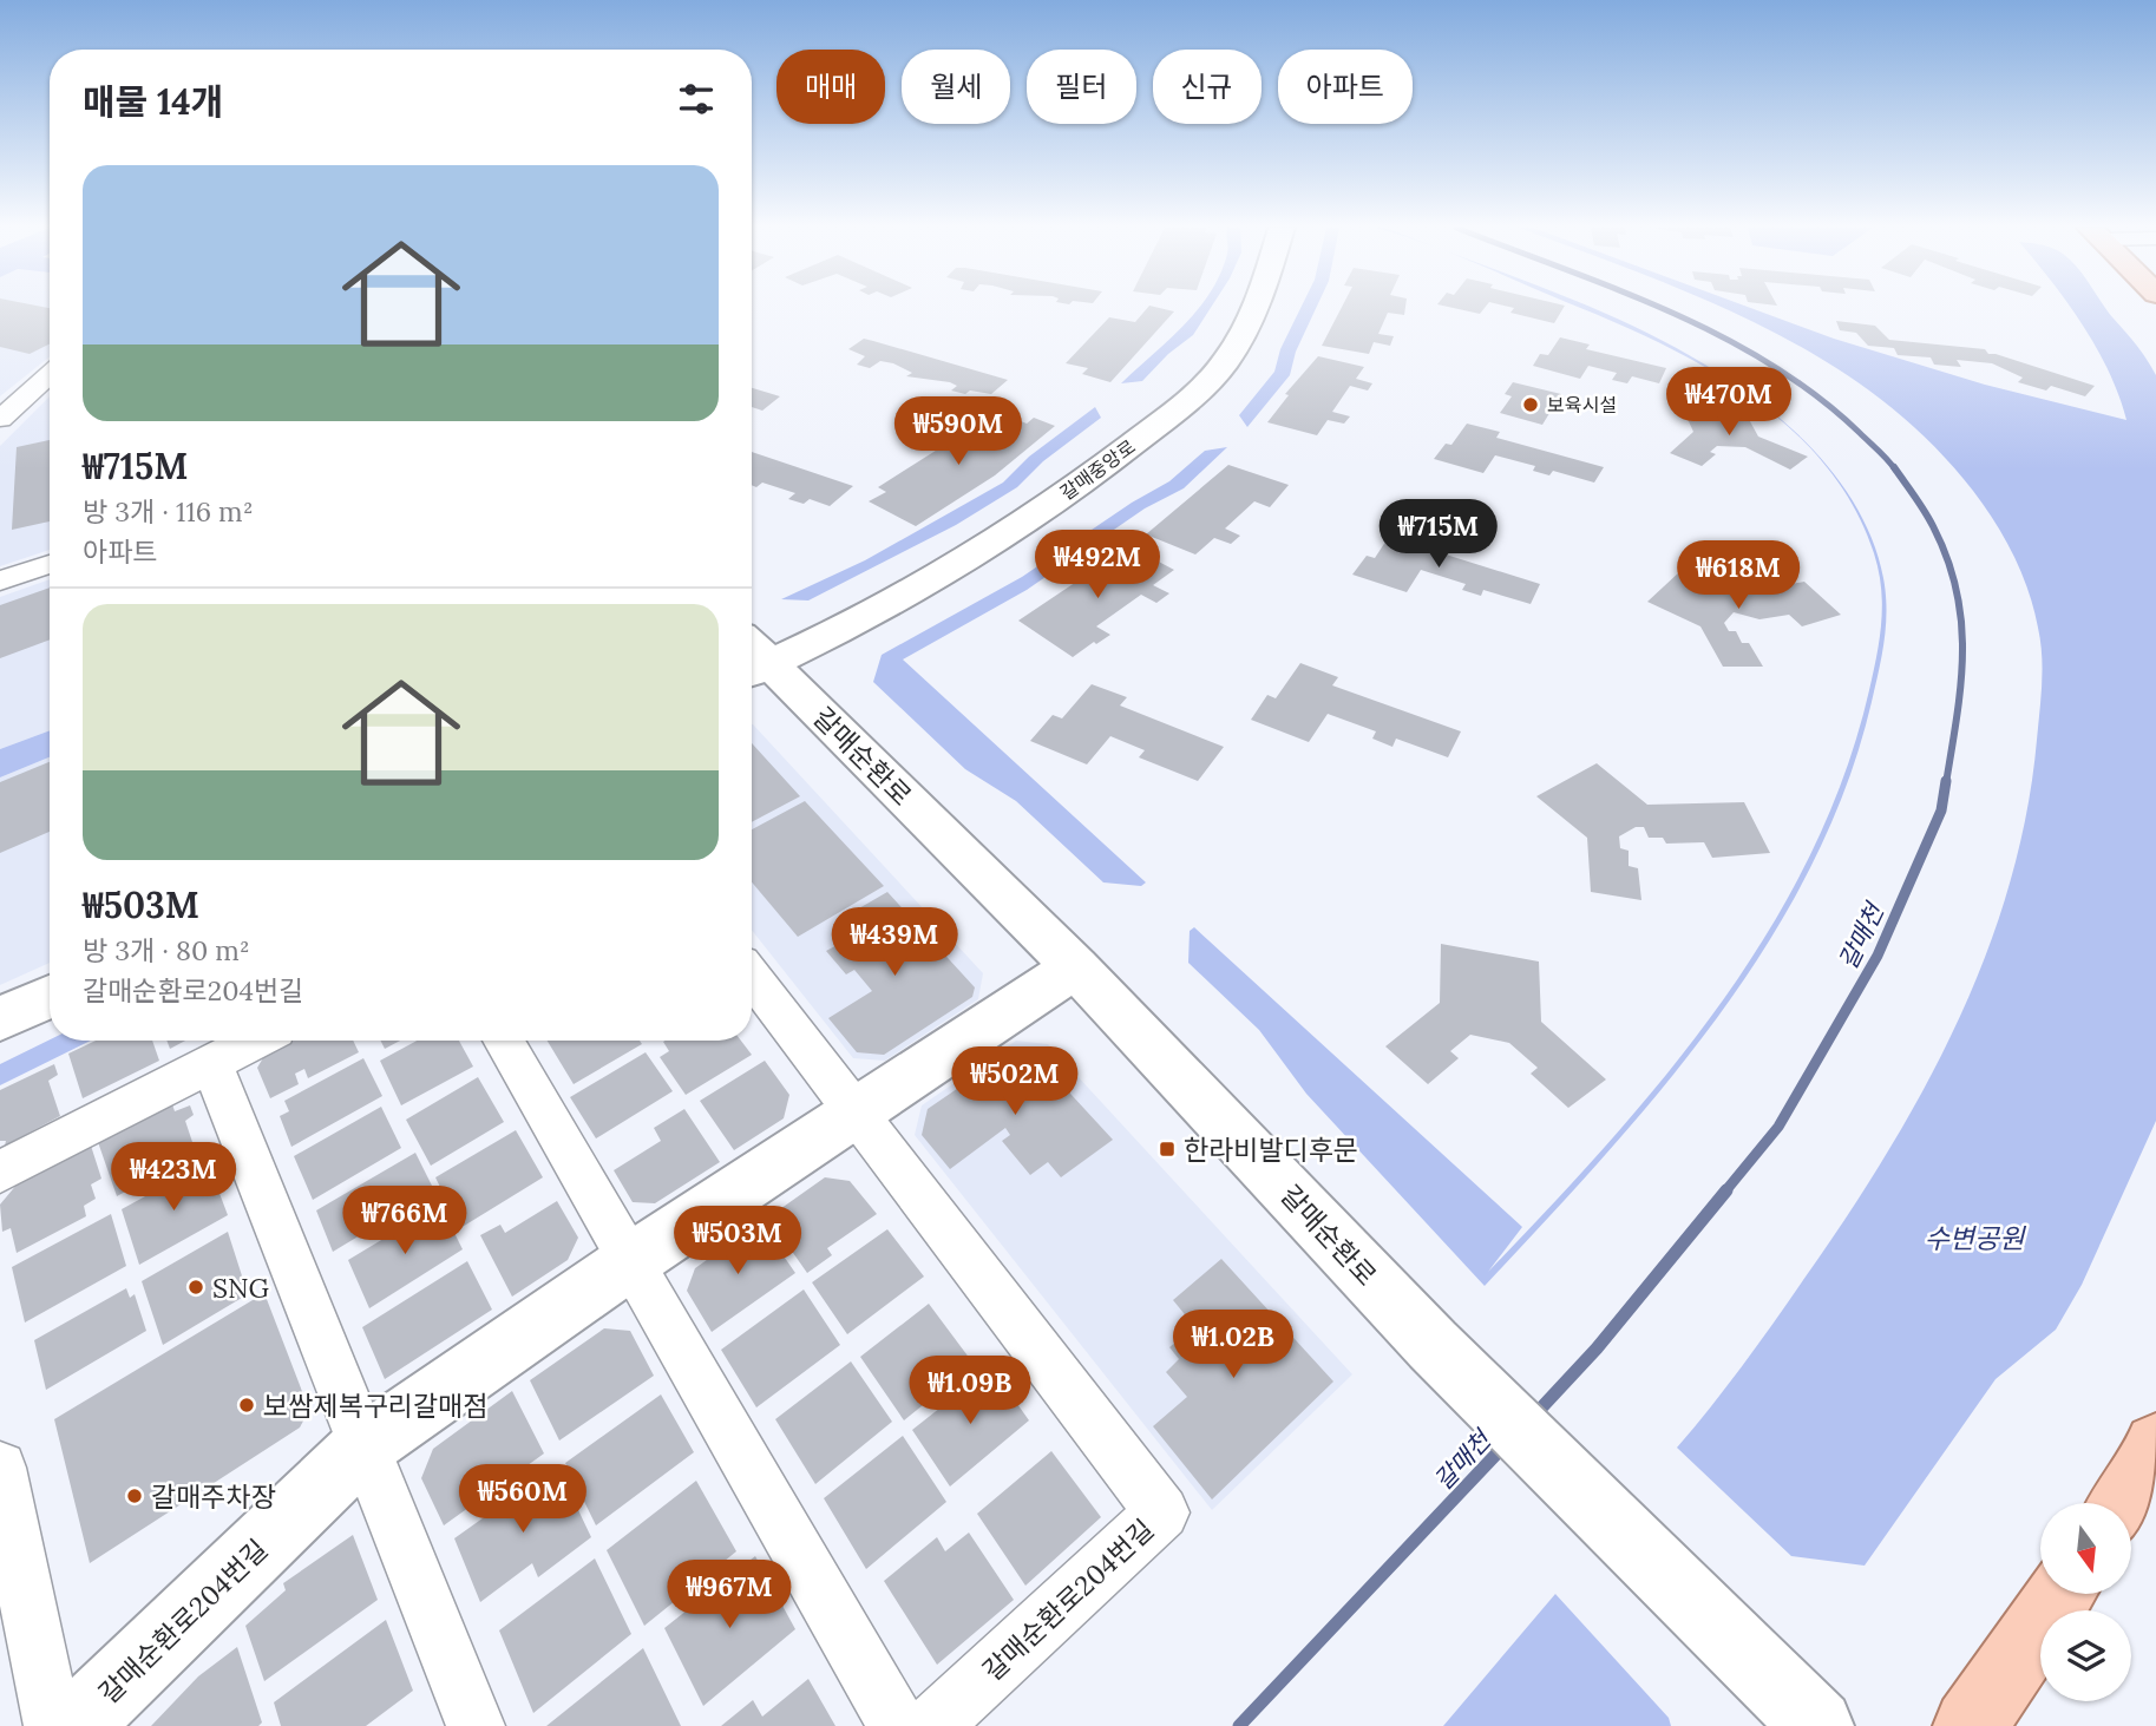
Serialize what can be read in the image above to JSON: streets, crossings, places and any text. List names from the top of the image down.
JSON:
{
  "streets": {
    "street": ["갈매중앙로", "갈매순환로", "갈매순환로204번길"]
  },
  "crossings": [
    ["갈매순환로", "갈매순환로204번길"]
  ],
  "water": ["갈매천"],
  "parks": ["수변공원"],
  "places": {
    "other": [
      "보육시설",
      "SNG",
      "보쌈제복구리갈매점",
      "갈매주차장"
    ],
    "transit": ["한라비발디후문"]
  },
  "north": "bottom",
  "page": {
    "chip": [
      "매매",
      "월세",
      "필터",
      "신규",
      "아파트"
    ],
    "heading": "매물 14개",
    "list": [
      {
        "name": "₩715M",
        "note": "방 3개 · 116 m² · 아파트"
      },
      {
        "name": "₩503M",
        "note": "방 3개 · 80 m² · 갈매순환로204번길"
      }
    ],
    "price": [
      "₩470M",
      "₩590M",
      "₩715M",
      "₩492M",
      "₩618M",
      "₩439M",
      "₩502M",
      "₩423M",
      "₩766M",
      "₩503M",
      "₩1.02B",
      "₩1.09B",
      "₩560M",
      "₩967M"
    ]
  }
}
